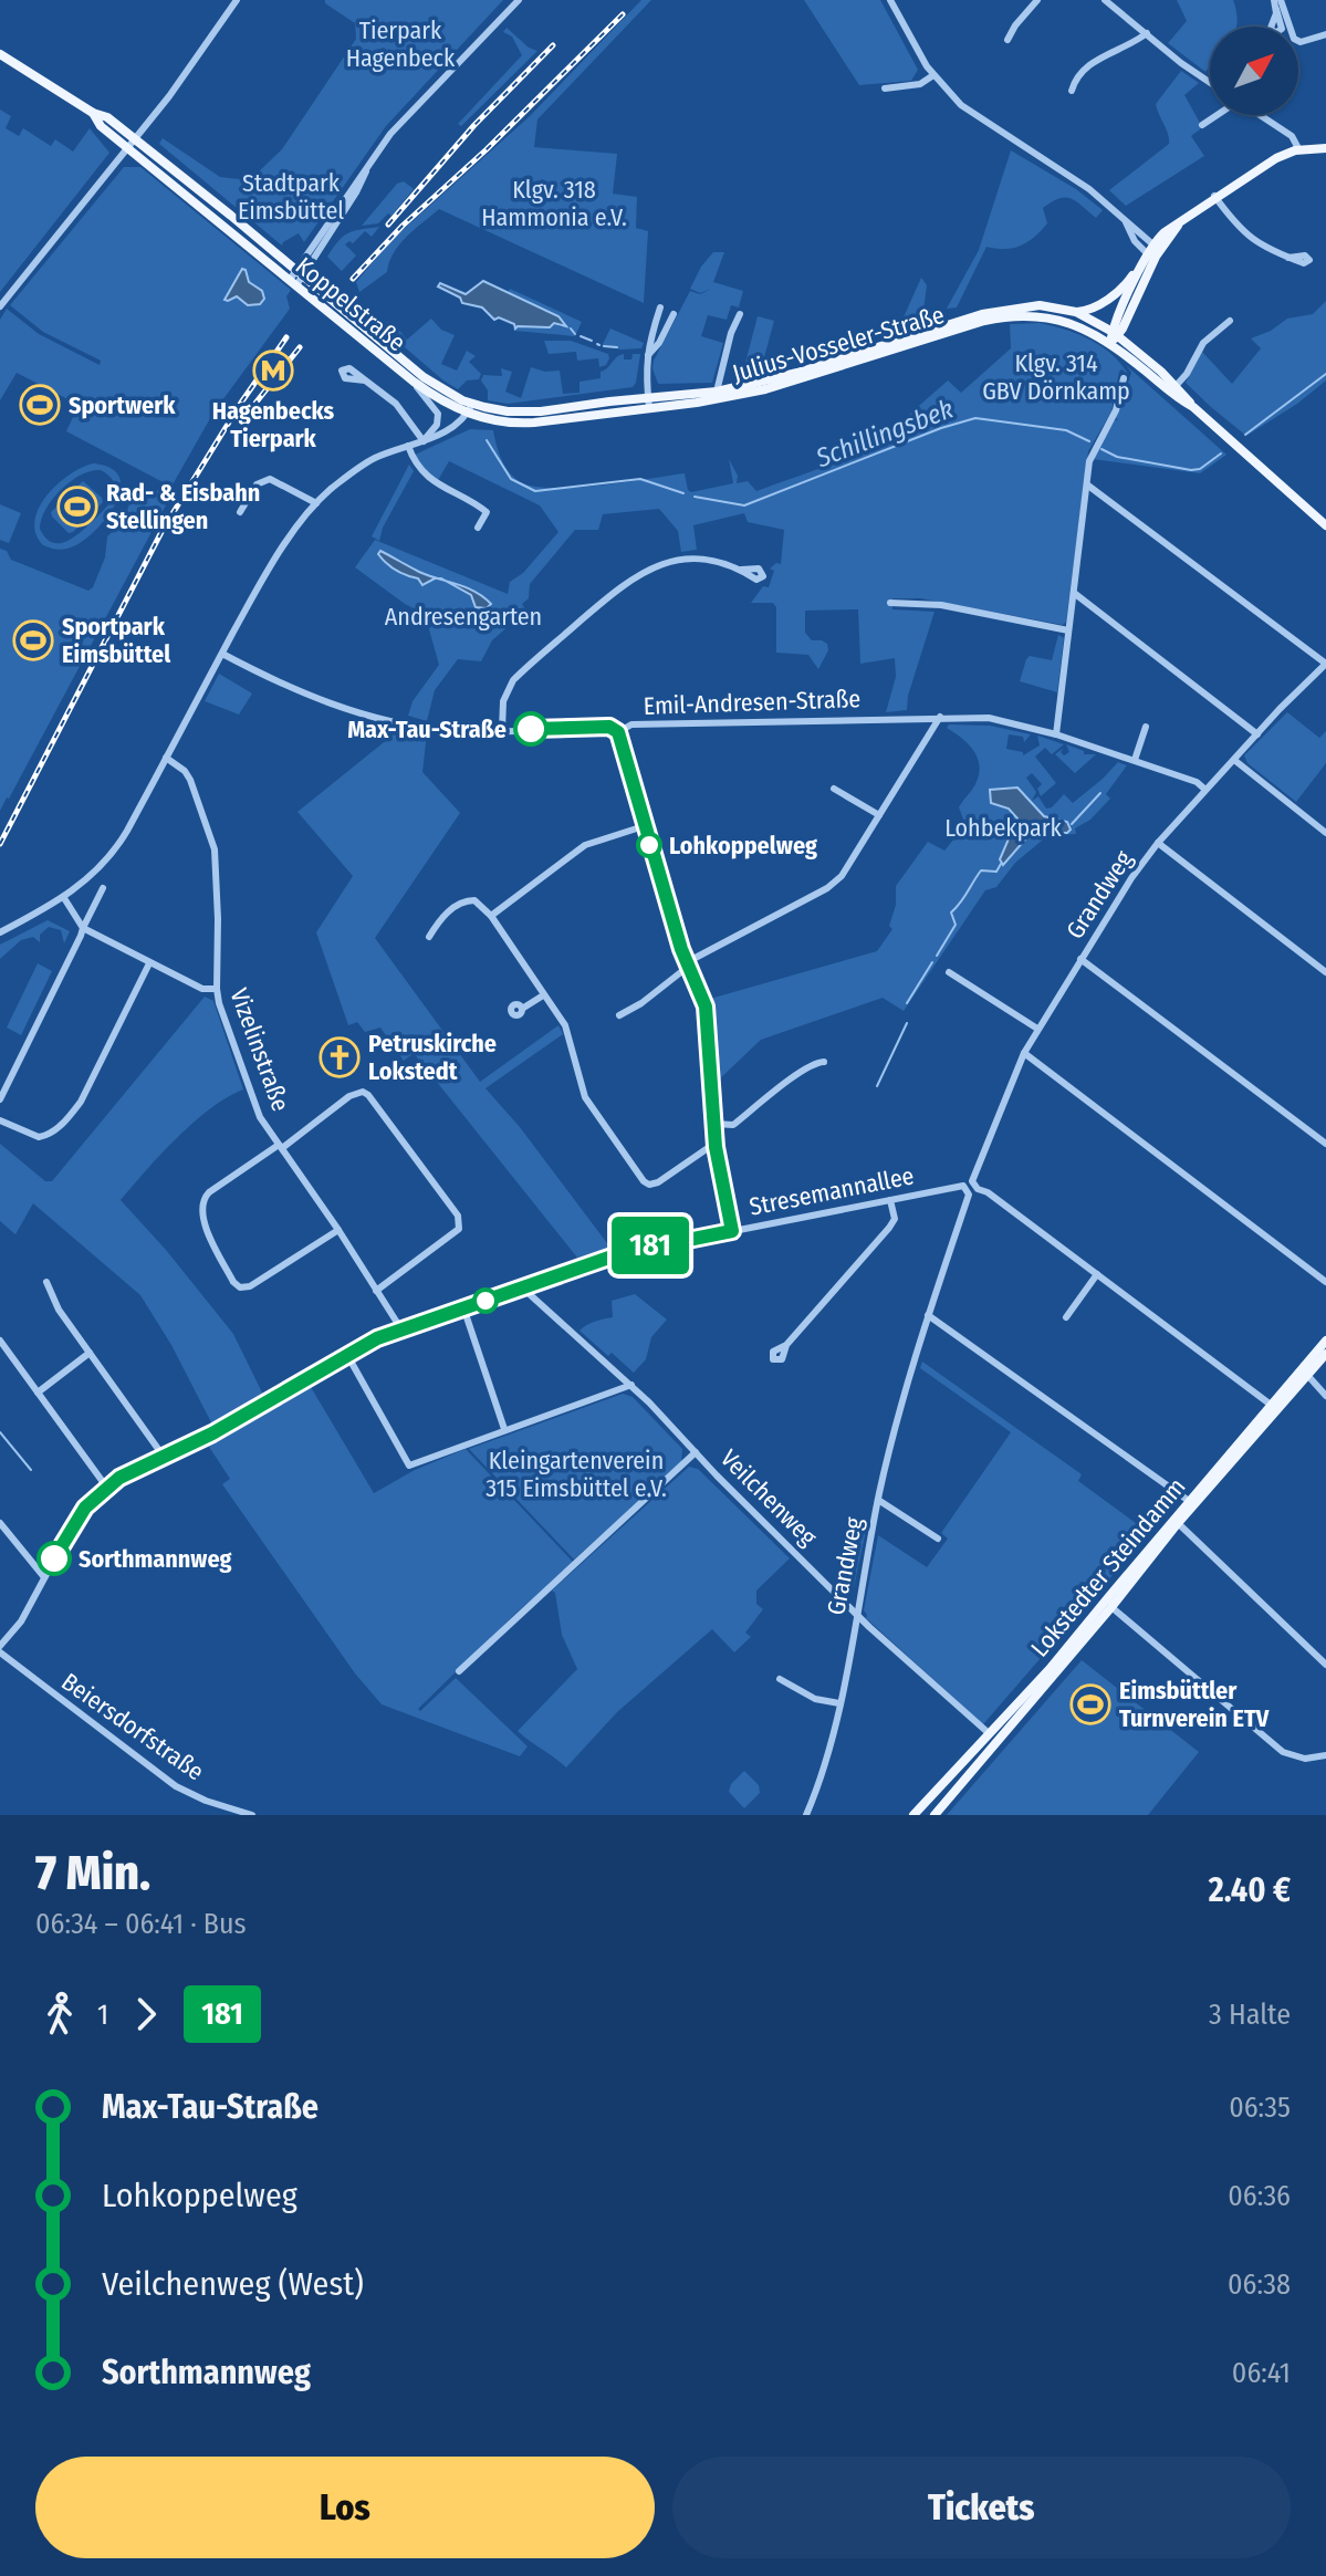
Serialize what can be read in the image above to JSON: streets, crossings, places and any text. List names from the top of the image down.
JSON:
{
  "streets": {
    "main road": ["Koppelstraße", "Julius-Vosseler-Straße", "Lokstedter Steindamm"],
    "street": [
      "Emil-Andresen-Straße",
      "Grandweg",
      "Vizelinstraße",
      "Stresemannallee",
      "Veilchenweg",
      "Beiersdorfstraße"
    ]
  },
  "crossings": [
    ["Koppelstraße", "Julius-Vosseler-Straße"],
    ["Emil-Andresen-Straße", "Grandweg"],
    ["Grandweg", "Stresemannallee"],
    ["Grandweg", "Veilchenweg"],
    ["Vizelinstraße", "Stresemannallee"],
    ["Stresemannallee", "Veilchenweg"],
    ["Stresemannallee", "Beiersdorfstraße"],
    ["Veilchenweg", "Lokstedter Steindamm"]
  ],
  "water": ["Schillingsbek"],
  "parks": [
    "Tierpark Hagenbeck",
    "Stadtpark Eimsbüttel",
    "Klgv. 318 Hammonia e.V.",
    "Klgv. 314 GBV Dörnkamp",
    "Andresengarten",
    "Lohbekpark",
    "Kleingartenverein 315 Eimsbüttel e.V."
  ],
  "places": {
    "metro station": ["Hagenbecks Tierpark"],
    "sports": [
      "Sportwerk",
      "Rad- & Eisbahn Stellingen",
      "Sportpark Eimsbüttel",
      "Eimsbüttler Turnverein ETV"
    ],
    "other": ["Max-Tau-Straße", "Lohkoppelweg", "Sorthmannweg"],
    "church": ["Petruskirche Lokstedt"]
  },
  "lines": ["bus line 181"],
  "north": "top right",
  "page": {
    "on_map": "181",
    "heading": ["7 Min.", "06:34 – 06:41 · Bus", "2.40 €"],
    "legs": ["1", "181", "3 Halte"],
    "list": [
      {
        "name": "Max-Tau-Straße",
        "value": "06:35"
      },
      {
        "name": "Lohkoppelweg",
        "value": "06:36"
      },
      {
        "name": "Veilchenweg (West)",
        "value": "06:38"
      },
      {
        "name": "Sorthmannweg",
        "value": "06:41"
      }
    ],
    "buttons": ["Los", "Tickets"]
  }
}
